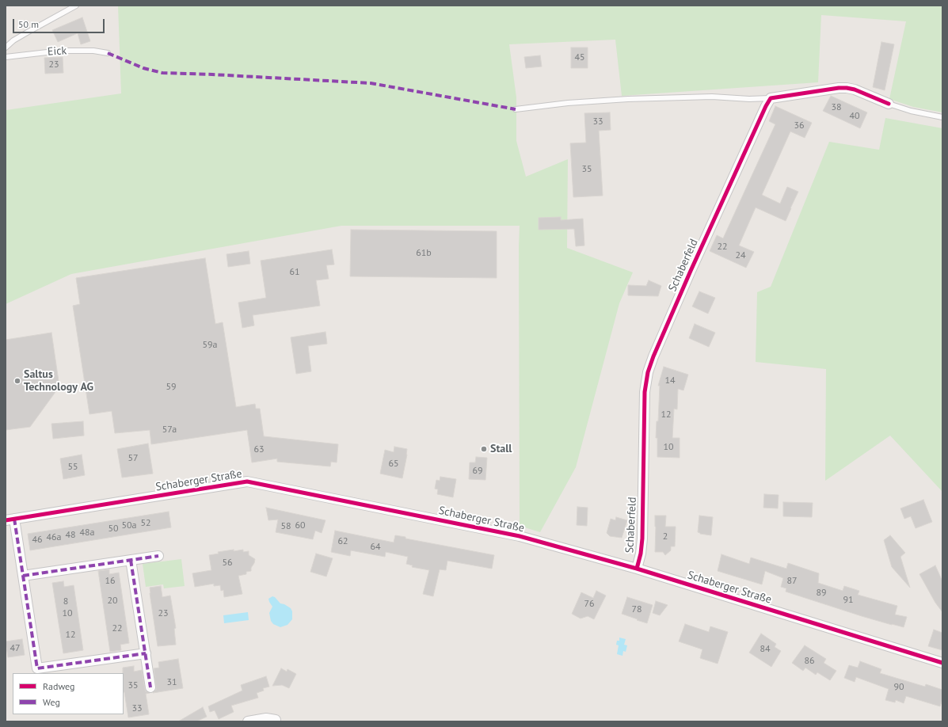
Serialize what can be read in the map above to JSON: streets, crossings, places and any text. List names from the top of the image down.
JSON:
{
  "streets": {
    "street": ["Schaberfeld", "Schaberger Straße"],
    "lane": ["Eick"]
  },
  "crossings": [
    ["Schaberfeld", "Schaberger Straße"]
  ],
  "places": ["Saltus Technology AG", "Stall"],
  "house_numbers": [
    "45",
    "23",
    "38",
    "40",
    "33",
    "36",
    "35",
    "22",
    "61b",
    "24",
    "61",
    "59a",
    "14",
    "59",
    "12",
    "57a",
    "10",
    "63",
    "57",
    "65",
    "55",
    "69",
    "52",
    "50a",
    "60",
    "58",
    "50",
    "48a",
    "48",
    "2",
    "46a",
    "46",
    "62",
    "64",
    "56",
    "16",
    "87",
    "89",
    "91",
    "20",
    "8",
    "76",
    "78",
    "10",
    "23",
    "22",
    "12",
    "47",
    "84",
    "86",
    "31",
    "35",
    "90",
    "33"
  ],
  "legend": ["Radweg", "Weg"],
  "scale_bar": "50 m"
}
